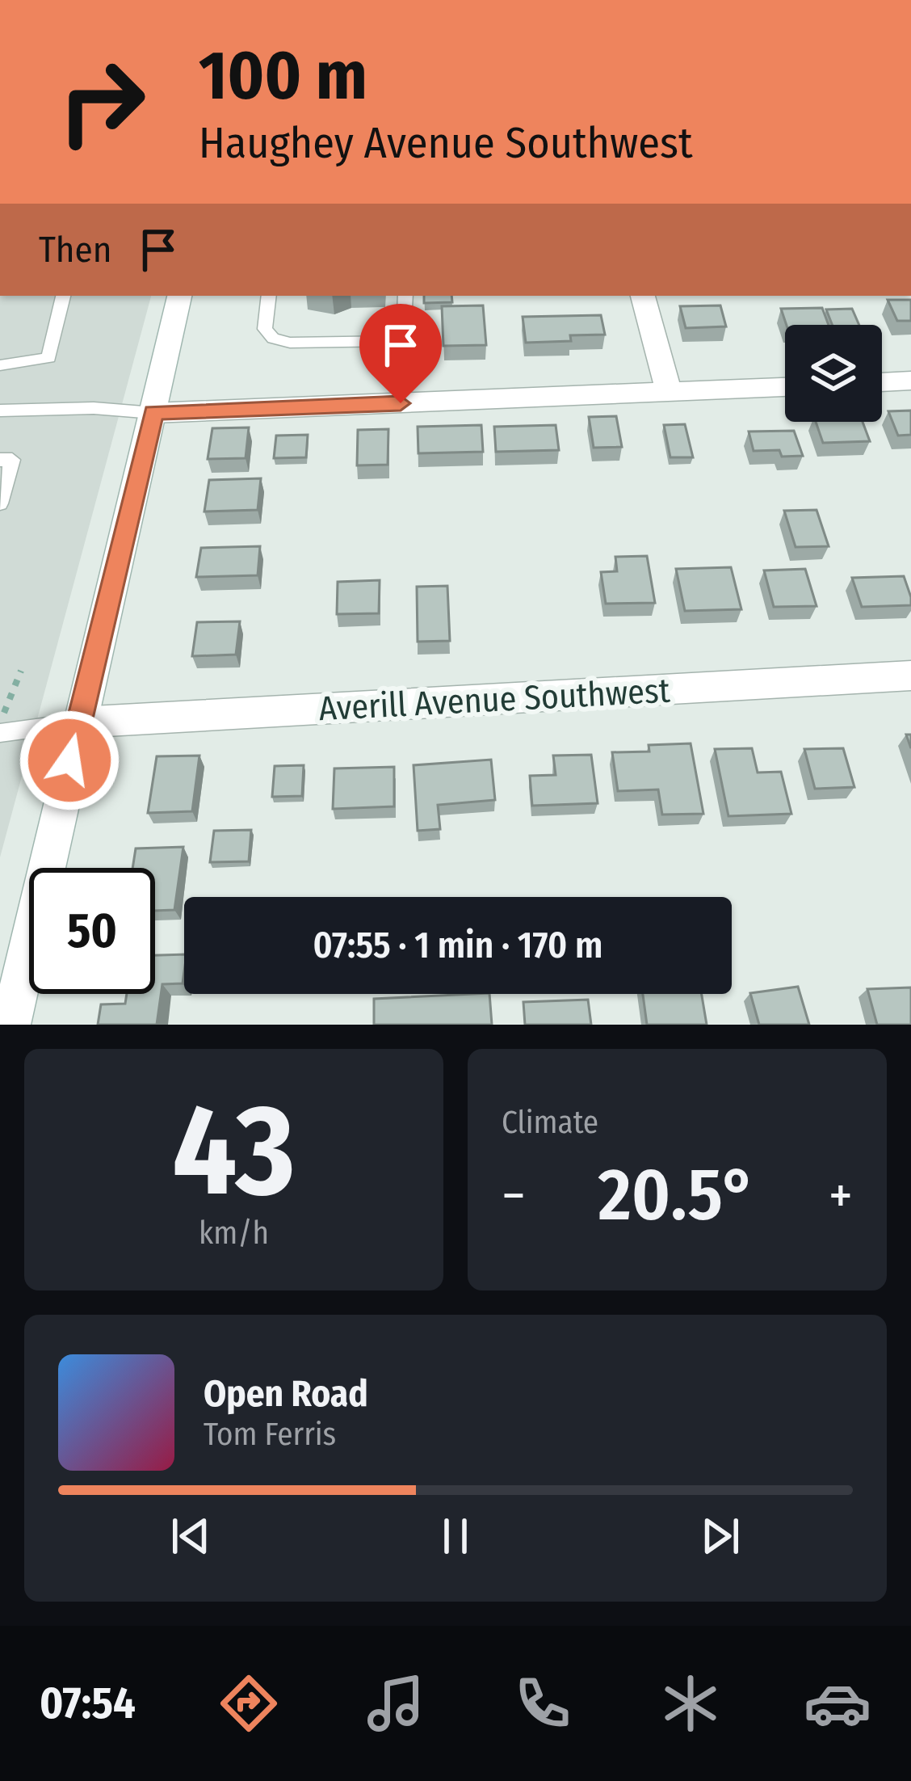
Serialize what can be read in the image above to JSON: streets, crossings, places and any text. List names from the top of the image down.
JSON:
{
  "streets": {
    "street": ["Averill Avenue Southwest"]
  },
  "page": {
    "turn": ["100 m", "Haughey Avenue Southwest"],
    "then": "Then",
    "limit": "50",
    "trip": "07:55 · 1 min · 170 m",
    "tile": [
      ["43", "km/h"],
      "Climate"
    ],
    "heat": ["−", "20.5°", "+"],
    "song": ["Open Road", "Tom Ferris"],
    "tabs": "07:54"
  }
}
